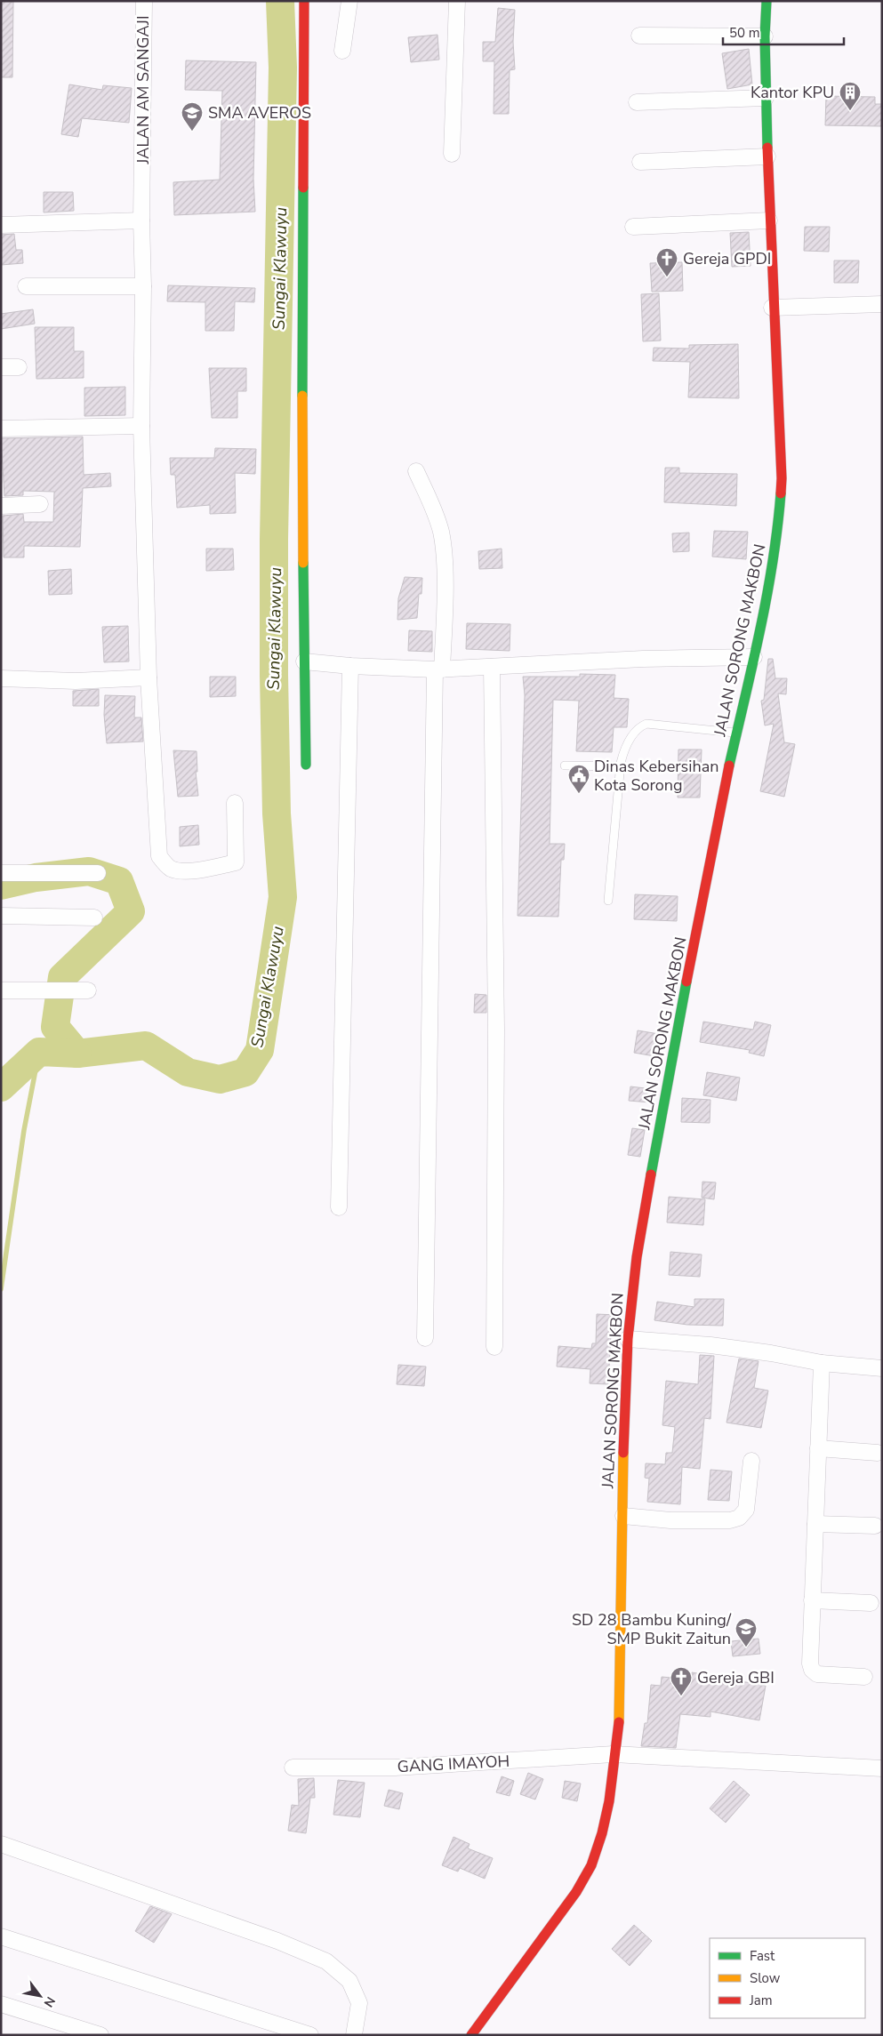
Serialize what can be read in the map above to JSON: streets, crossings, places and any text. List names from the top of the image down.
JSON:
{
  "streets": {
    "main road": ["JALAN SORONG MAKBON"],
    "street": ["JALAN AM SANGAJI", "GANG IMAYOH"]
  },
  "crossings": [
    ["JALAN SORONG MAKBON", "GANG IMAYOH"]
  ],
  "water": ["Sungai Klawuyu"],
  "places": {
    "building": ["Kantor KPU"],
    "school or university": ["SMA AVEROS", "SD 28 Bambu Kuning/ SMP Bukit Zaitun"],
    "church": ["Gereja GPDI", "Gereja GBI"],
    "public building": ["Dinas Kebersihan Kota Sorong"]
  },
  "legend": ["Fast", "Slow", "Jam"],
  "scale_bar": "50 m",
  "north": "bottom right"
}
